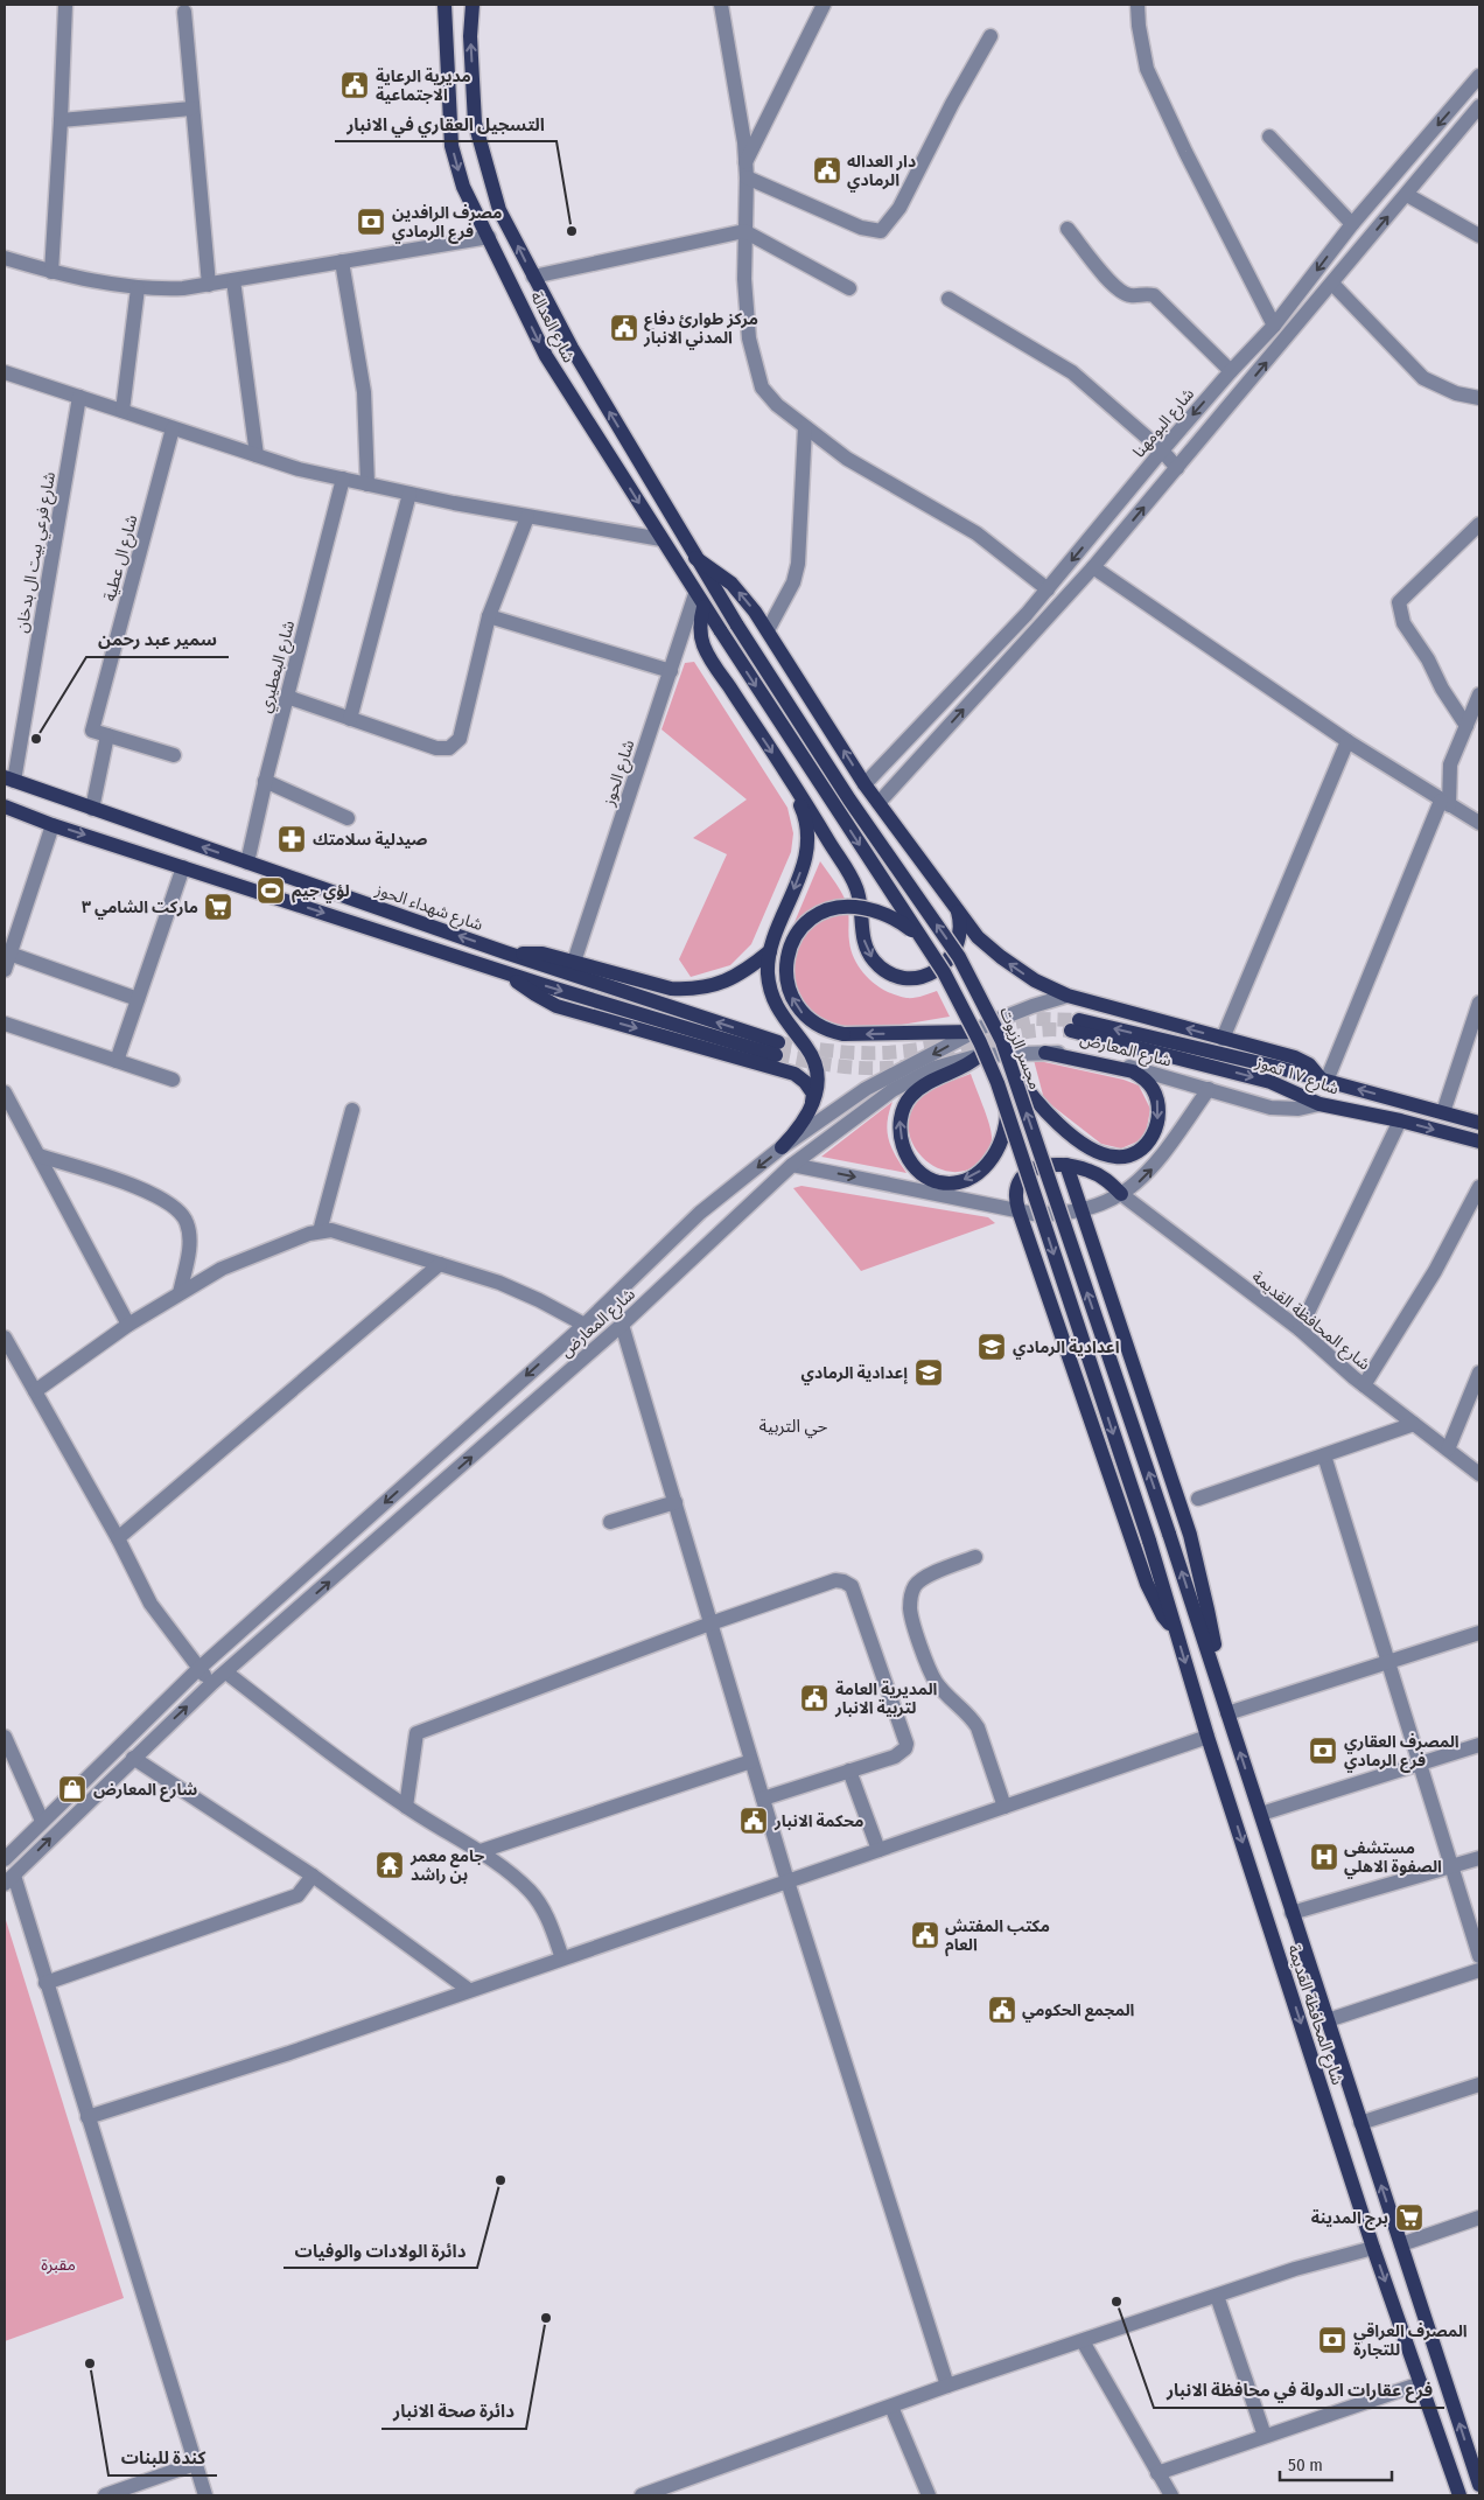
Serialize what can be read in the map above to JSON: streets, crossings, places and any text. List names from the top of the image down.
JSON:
{
  "streets": {
    "main road": [
      "شارع العدالة",
      "شارع شهداء الحوز",
      "مجسر الزيوت",
      "شارع ١٧ تموز",
      "شارع المحافظة القديمة"
    ],
    "street": [
      "شارع البومهنا",
      "شارع فرعي بيت ال بدخان",
      "شارع ال عطية",
      "شارع البعطيري",
      "شارع الحوز",
      "شارع المعارض"
    ]
  },
  "crossings": [
    ["شارع العدالة", "شارع الحوز"],
    ["شارع العدالة", "مجسر الزيوت"],
    ["شارع فرعي بيت ال بدخان", "شارع شهداء الحوز"],
    ["شارع البعطيري", "شارع شهداء الحوز"],
    ["مجسر الزيوت", "شارع المحافظة القديمة"],
    ["شارع المعارض", "شارع ١٧ تموز"]
  ],
  "districts": ["حي التربية"],
  "parks": ["مقبرة"],
  "places": {
    "public building": [
      "مديرية الرعاية الاجتماعية",
      "دار العداله الرمادي",
      "مركز طوارئ دفاع المدني الانبار",
      "المديرية العامة لتربية الانبار",
      "محكمة الانبار",
      "مكتب المفتش العام",
      "المجمع الحكومي"
    ],
    "bank": ["مصرف الرافدين فرع الرمادي", "المصرف العقاري فرع الرمادي", "المصرف العراقي للتجارة"],
    "other": [
      "التسجيل العقاري في الانبار",
      "سمير عبد رحمن",
      "دائرة الولادات والوفيات",
      "فرع عقارات الدولة في محافظة الانبار",
      "دائرة صحة الانبار",
      "كندة للبنات"
    ],
    "pharmacy": ["صيدلية سلامتك"],
    "sports": ["لؤي جيم"],
    "supermarket": ["ماركت الشامي ٣", "برج المدينة"],
    "school or university": ["اعدادية الرمادي", "إعدادية الرمادي"],
    "shop": ["شارع المعارض"],
    "hospital": ["مستشفى الصفوة الاهلي"],
    "temple": ["جامع معمر بن راشد"]
  },
  "scale_bar": "50 m"
}
